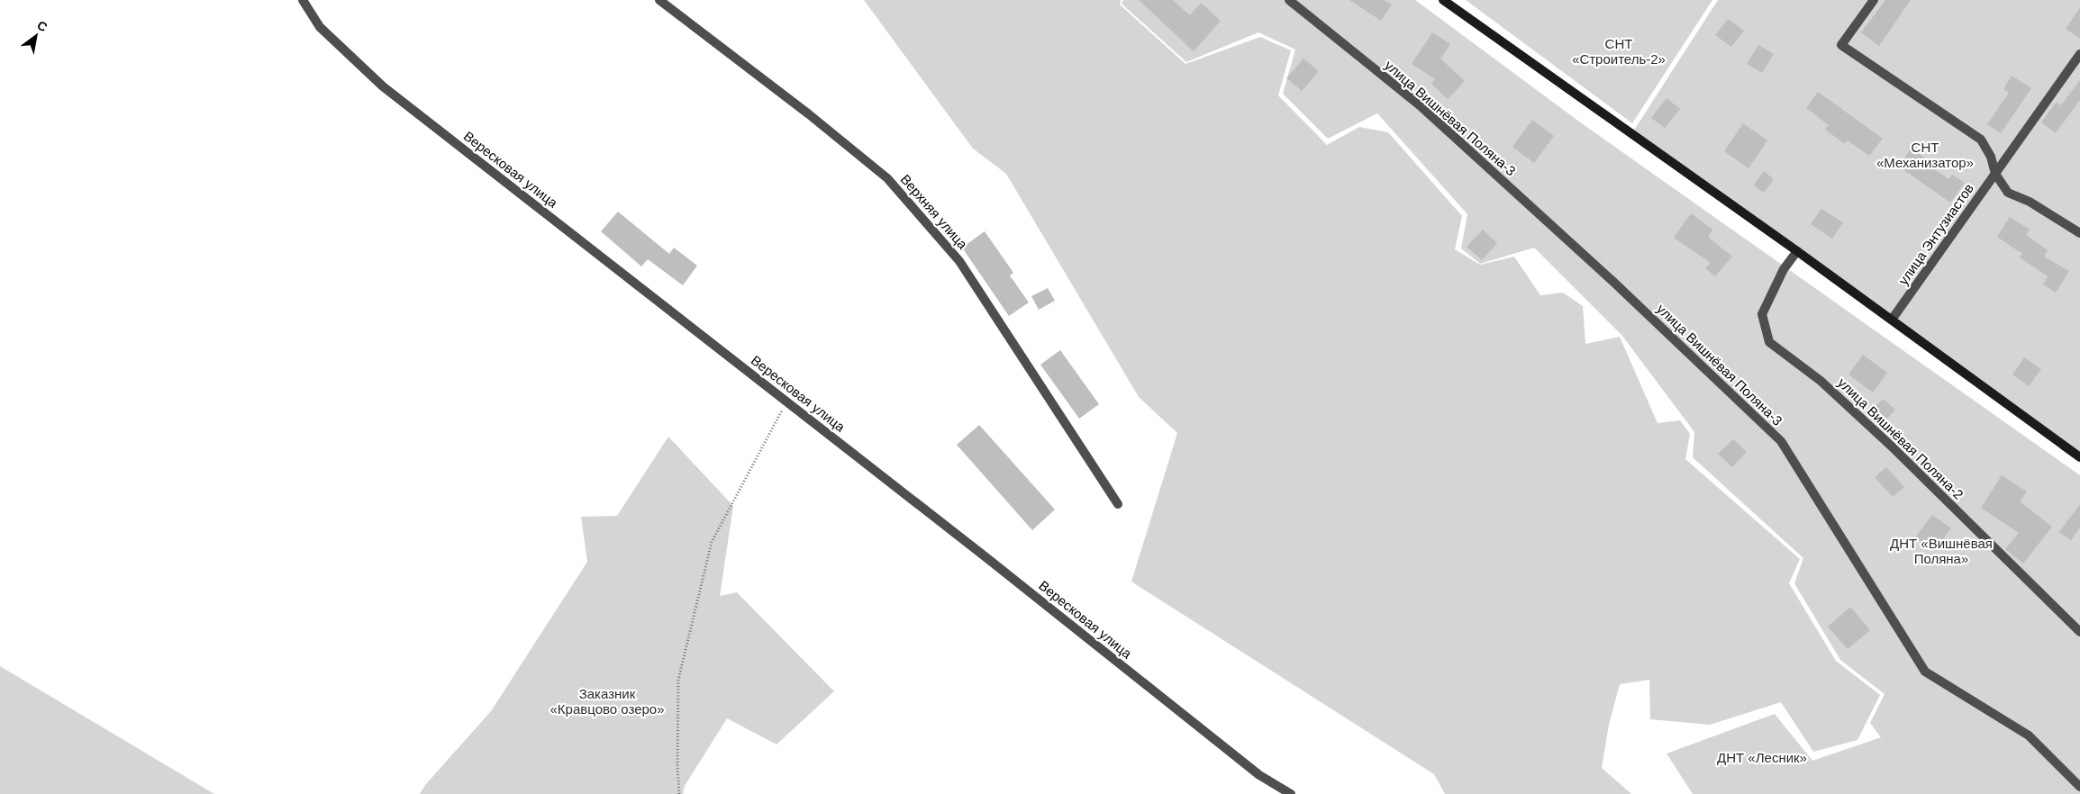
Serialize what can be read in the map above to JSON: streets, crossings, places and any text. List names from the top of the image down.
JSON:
{
  "streets": {
    "street": [
      "улица Вишнёвая Поляна-3",
      "Вересковая улица",
      "Верхняя улица",
      "улица Энтузиастов",
      "улица Вишнёвая Поляна-2"
    ]
  },
  "parks": [
    "СНТ «Строитель-2»",
    "СНТ «Механизатор»",
    "ДНТ «Вишнёвая Поляна»",
    "Заказник «Кравцово озеро»",
    "ДНТ «Лесник»"
  ],
  "north": "top right"
}
